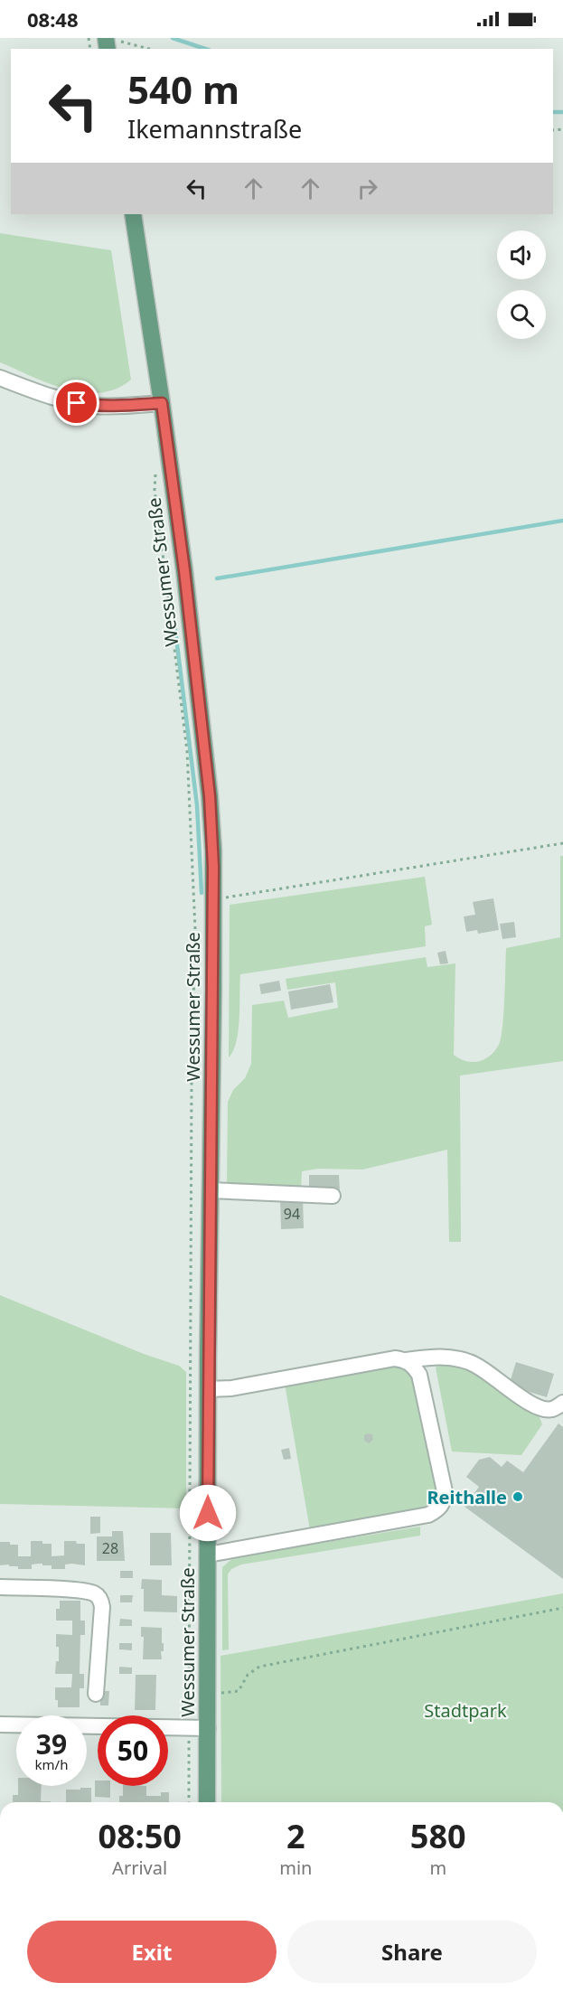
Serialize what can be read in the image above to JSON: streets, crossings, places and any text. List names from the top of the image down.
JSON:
{
  "streets": {
    "main road": ["Wessumer Straße"]
  },
  "parks": ["Stadtpark"],
  "places": ["Reithalle"],
  "house_numbers": ["94", "28"],
  "page": {
    "status": "08:48",
    "turn": ["540 m", "Ikemannstraße"],
    "speed": "39 km/h",
    "limit": "50",
    "eta": [
      "08:50",
      "Arrival",
      "2",
      "min",
      "580",
      "m"
    ],
    "buttons": ["Exit", "Share"]
  }
}
